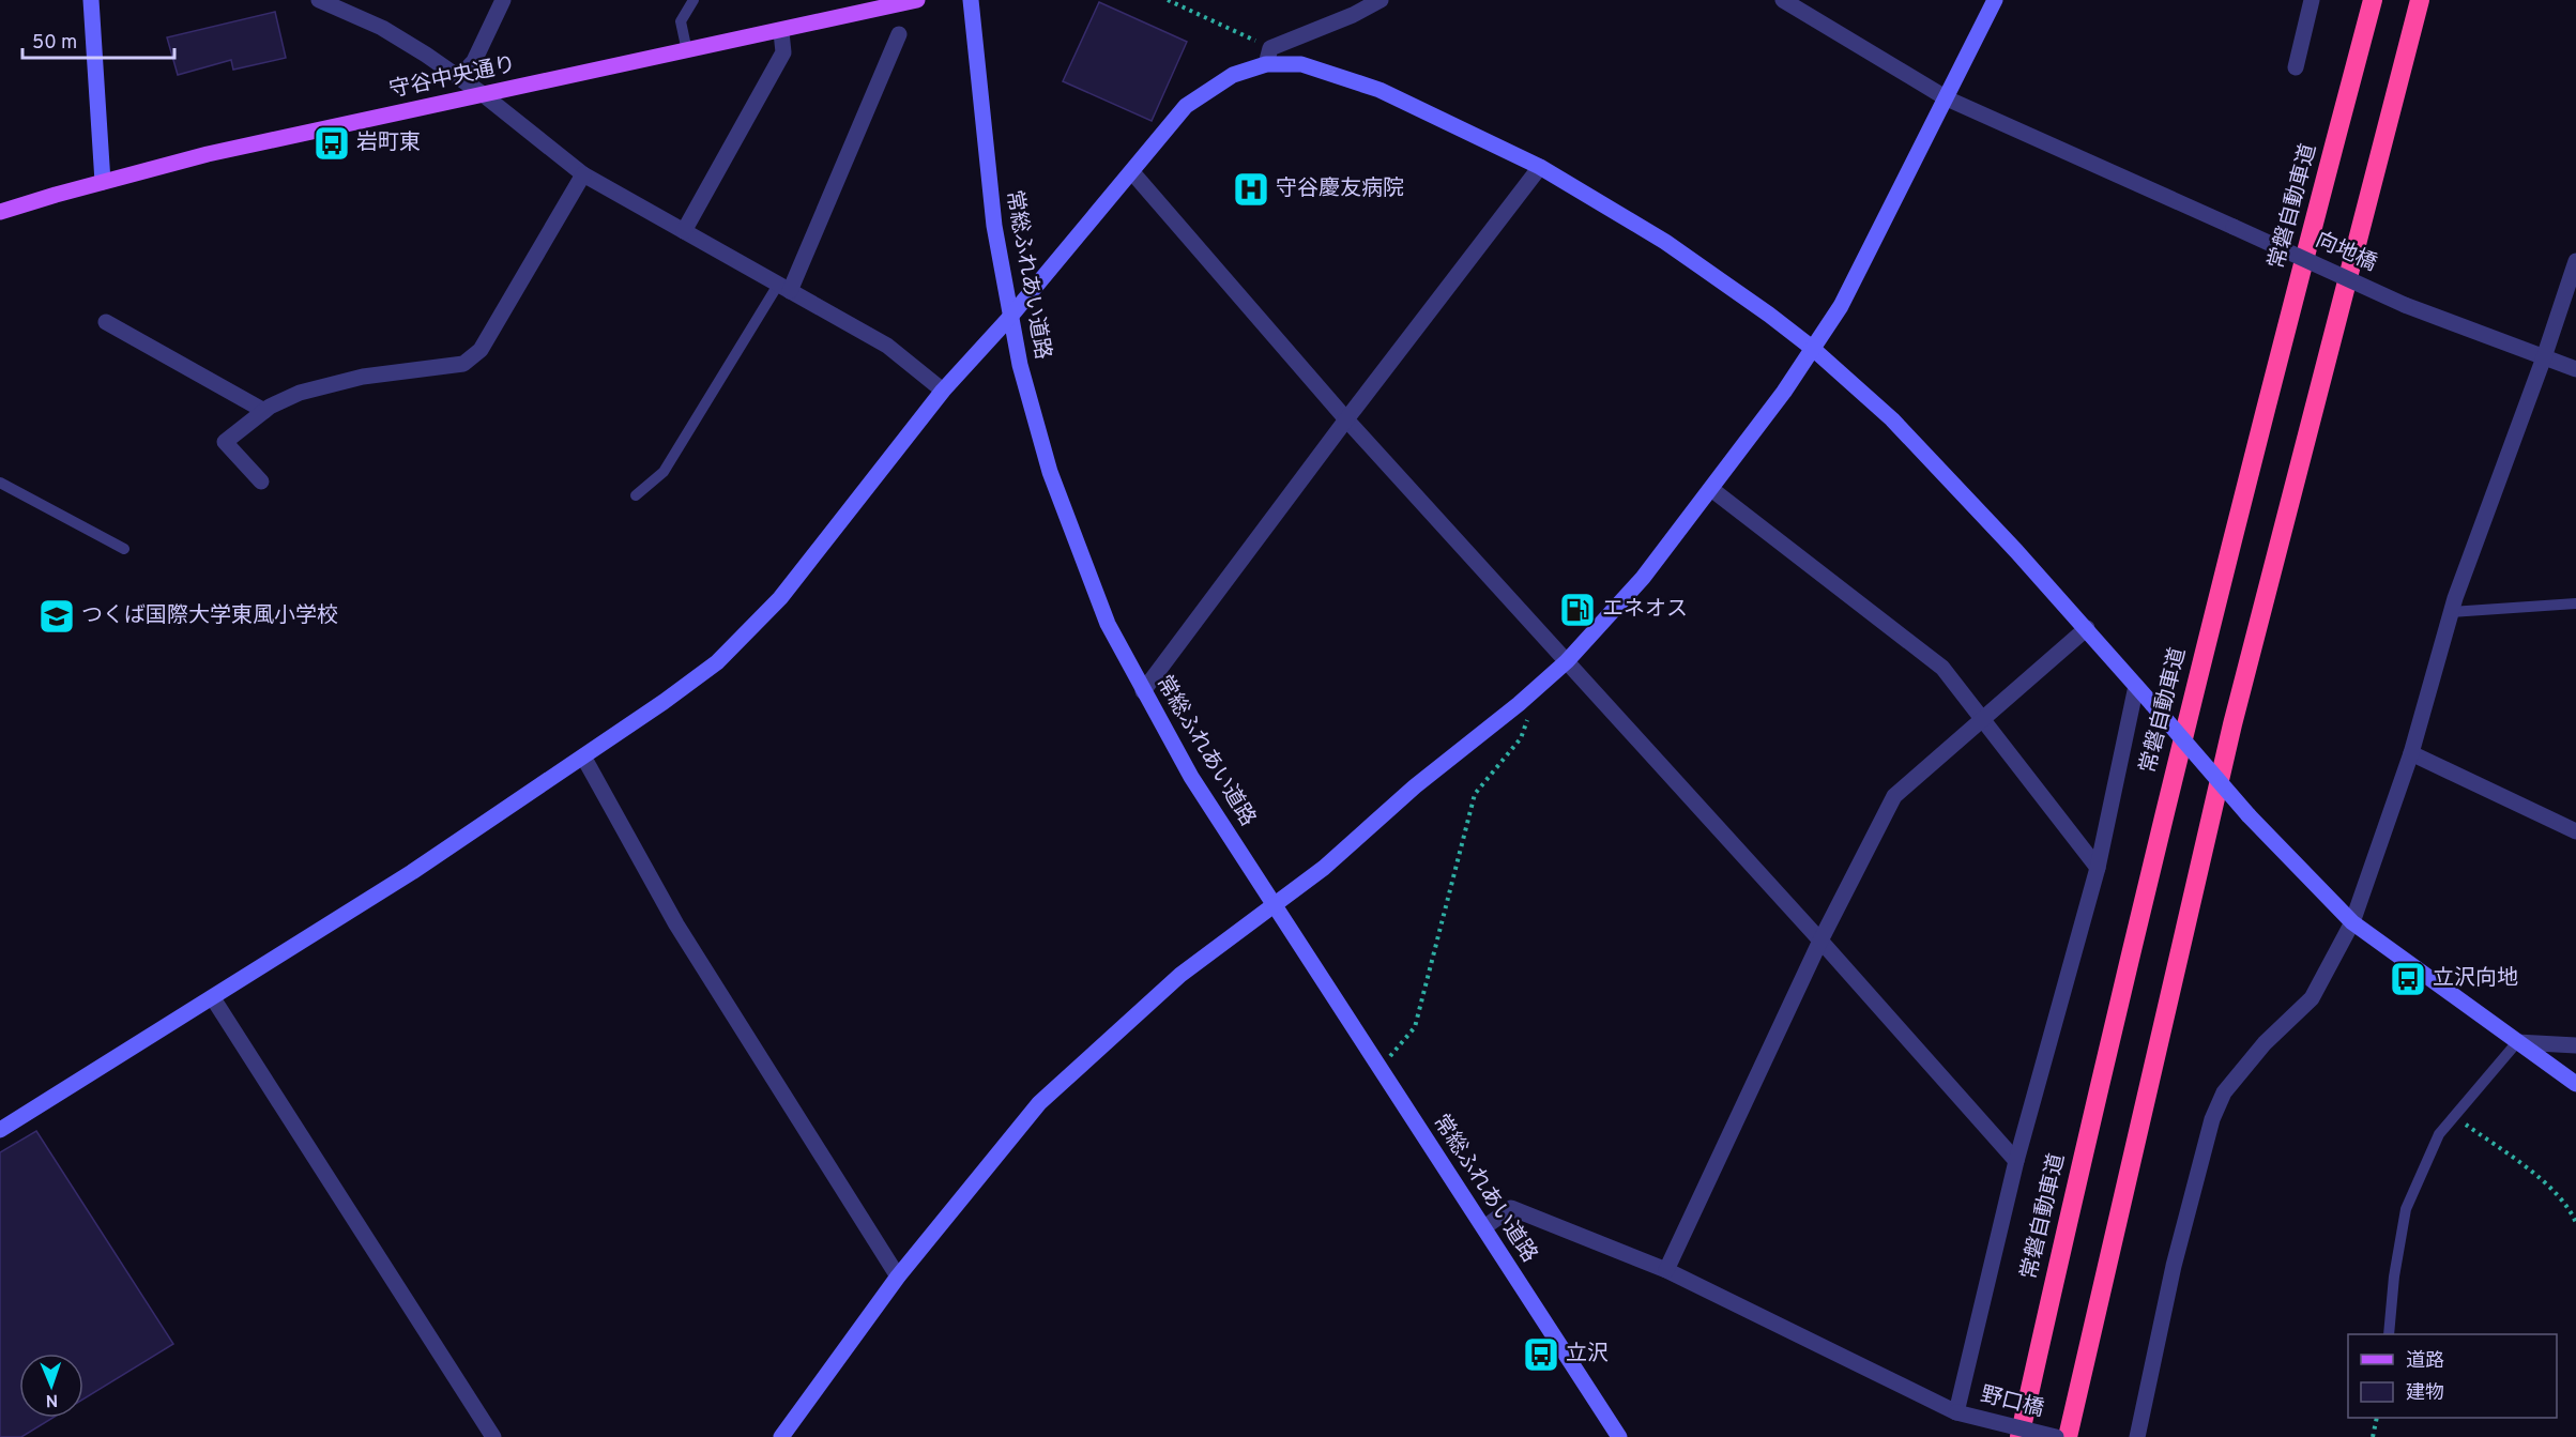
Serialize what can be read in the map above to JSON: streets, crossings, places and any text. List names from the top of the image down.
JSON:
{
  "streets": {
    "highway": ["常磐自動車道"],
    "main road": ["守谷中央通り"],
    "street": ["向地橋", "常総ふれあい道路", "野口橋"]
  },
  "crossings": [
    ["常総ふれあい道路", "野口橋"]
  ],
  "places": {
    "bus stop": ["岩町東", "立沢向地", "立沢"],
    "hospital": ["守谷慶友病院"],
    "fuel station": ["エネオス"],
    "school or university": ["つくば国際大学東風小学校"]
  },
  "legend": ["道路", "建物"],
  "scale_bar": "50 m",
  "north": "bottom"
}
